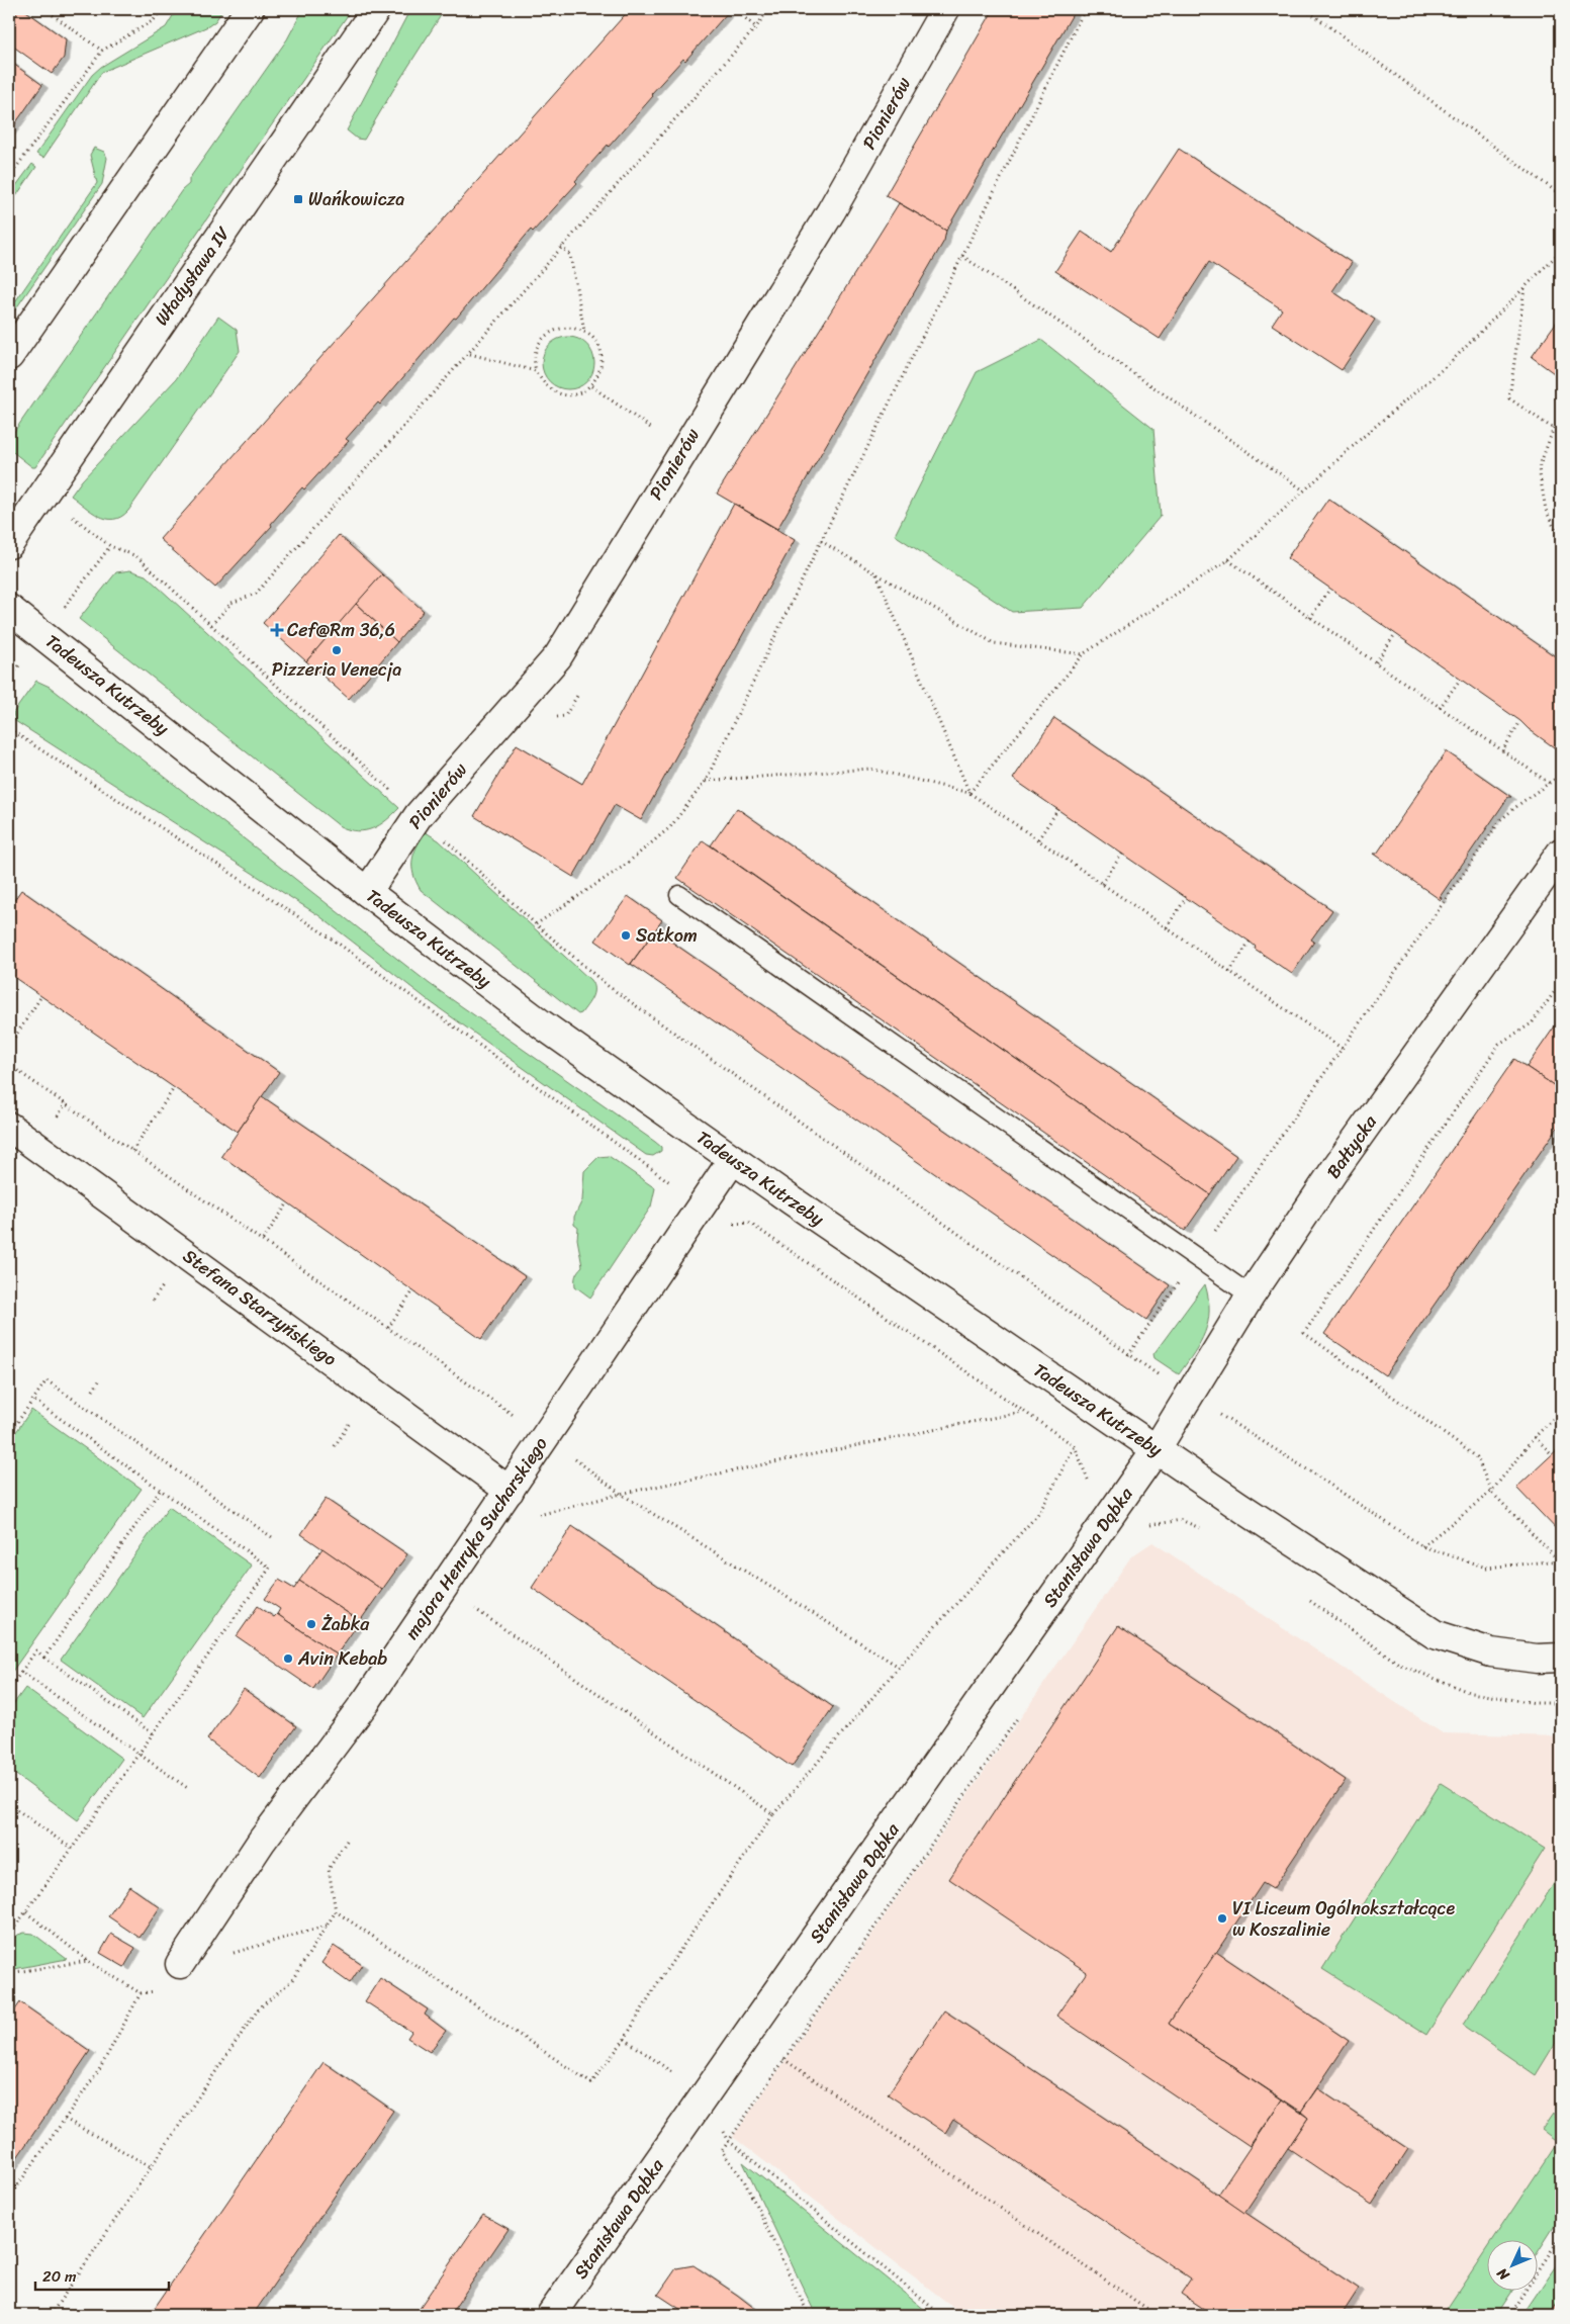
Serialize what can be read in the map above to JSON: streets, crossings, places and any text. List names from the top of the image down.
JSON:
{
  "streets": {
    "street": [
      "Pionierów",
      "Władysława IV",
      "Tadeusza Kutrzeby",
      "Bałtycka",
      "Stefana Starzyńskiego",
      "majora Henryka Sucharskiego",
      "Stanisława Dąbka"
    ]
  },
  "crossings": [
    ["Pionierów", "Tadeusza Kutrzeby"],
    ["Tadeusza Kutrzeby", "Bałtycka"],
    ["Tadeusza Kutrzeby", "majora Henryka Sucharskiego"],
    ["Tadeusza Kutrzeby", "Stanisława Dąbka"],
    ["Bałtycka", "Stanisława Dąbka"],
    ["Stefana Starzyńskiego", "majora Henryka Sucharskiego"]
  ],
  "places": {
    "transit": ["Wańkowicza"],
    "health": ["Cef@Rm 36,6"],
    "other": [
      "Pizzeria Venecja",
      "Satkom",
      "Żabka",
      "Avin Kebab",
      "VI Liceum Ogólnokształcące w Koszalinie"
    ]
  },
  "scale_bar": "20 m",
  "north": "bottom left"
}
